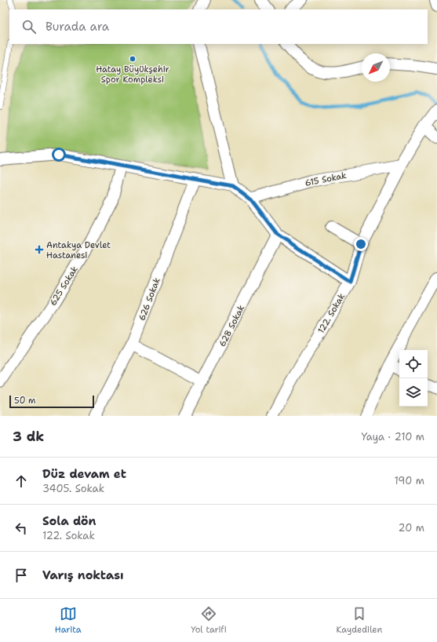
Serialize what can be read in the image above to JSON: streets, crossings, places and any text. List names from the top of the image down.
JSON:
{
  "streets": {
    "street": [
      "615 Sokak",
      "625 Sokak",
      "626 Sokak",
      "122. Sokak",
      "628 Sokak"
    ]
  },
  "crossings": [
    ["615 Sokak", "122. Sokak"]
  ],
  "places": {
    "other": ["Hatay Büyükşehir Spor Kompleksi"],
    "health": ["Antakya Devlet Hastanesi"]
  },
  "scale_bar": "50 m",
  "north": "bottom left",
  "page": {
    "search": "Burada ara",
    "scale": "50 m",
    "heading": ["3 dk", "Yaya · 210 m"],
    "list": [
      ["Düz devam et", "3405. Sokak", "190 m"],
      ["Sola dön", "122. Sokak", "20 m"],
      "Varış noktası"
    ],
    "nav": ["Harita", "Yol tarifi", "Kaydedilen"]
  }
}
